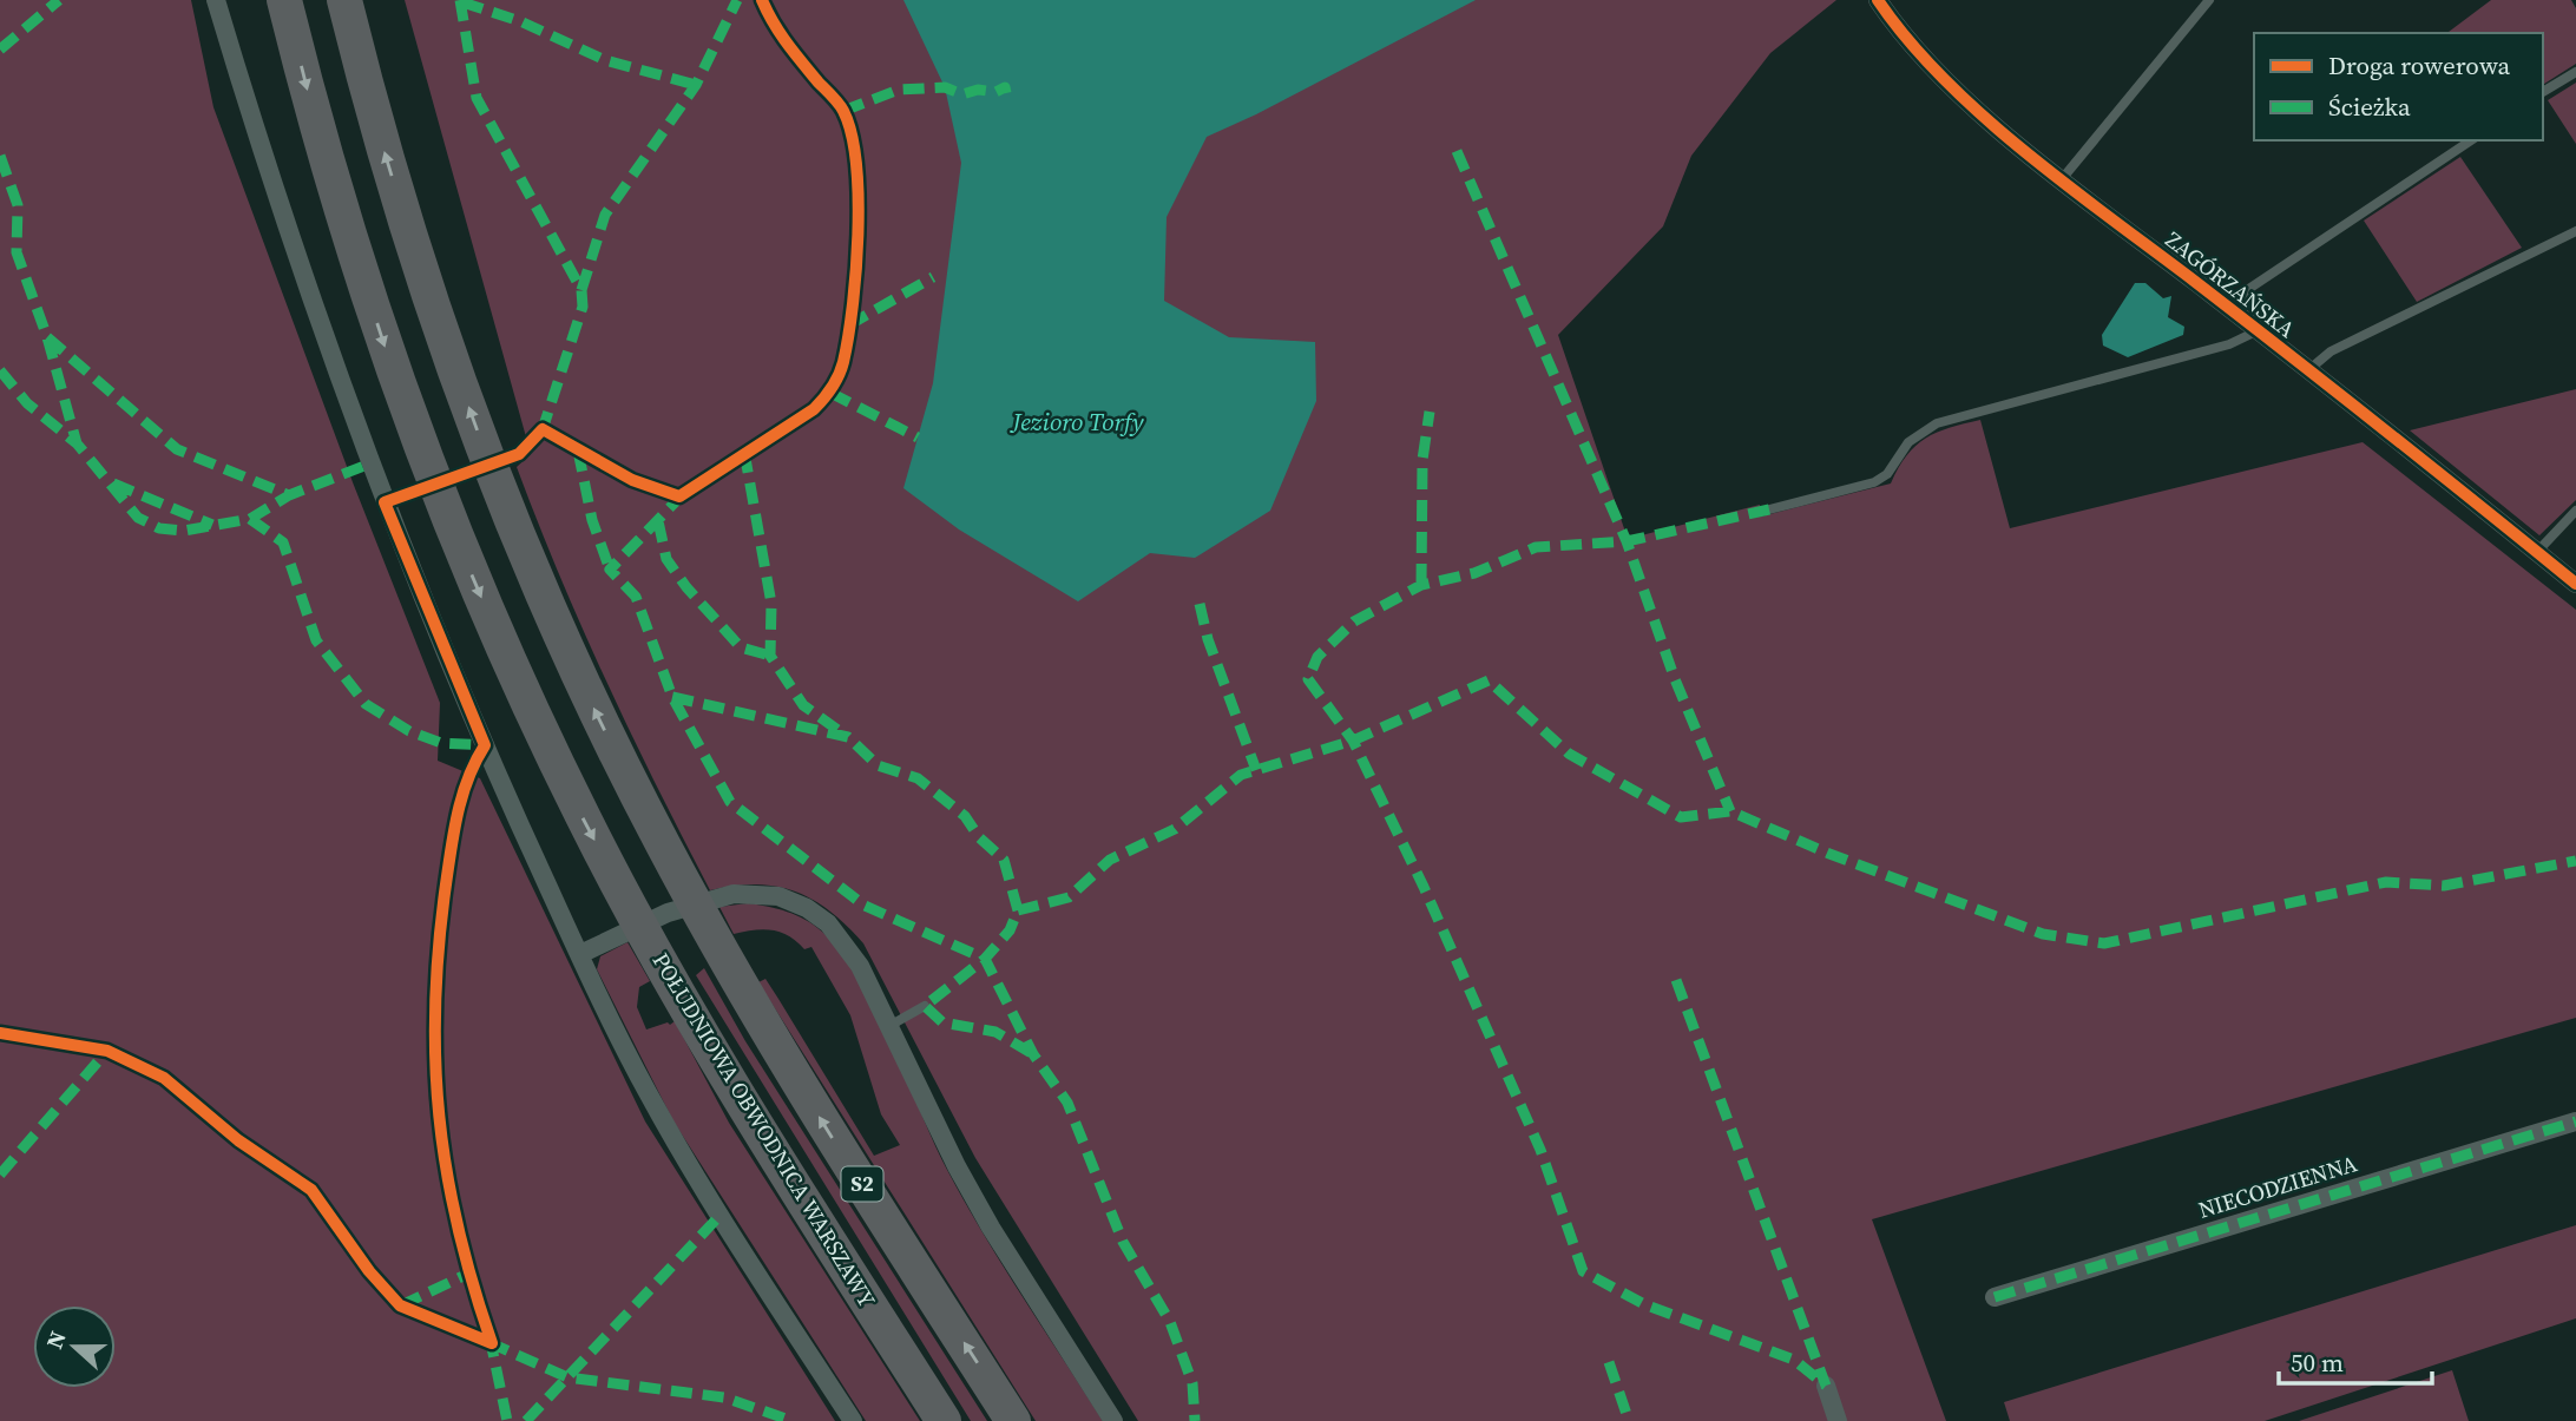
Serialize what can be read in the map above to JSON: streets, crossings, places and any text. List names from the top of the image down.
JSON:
{
  "streets": {
    "highway": ["POŁUDNIOWA OBWODNICA WARSZAWY", "S2"],
    "street": ["ZAGÓRZAŃSKA", "NIECODZIENNA"]
  },
  "water": ["Jezioro Torfy"],
  "legend": ["Droga rowerowa", "Ścieżka"],
  "scale_bar": "50 m",
  "north": "left"
}
